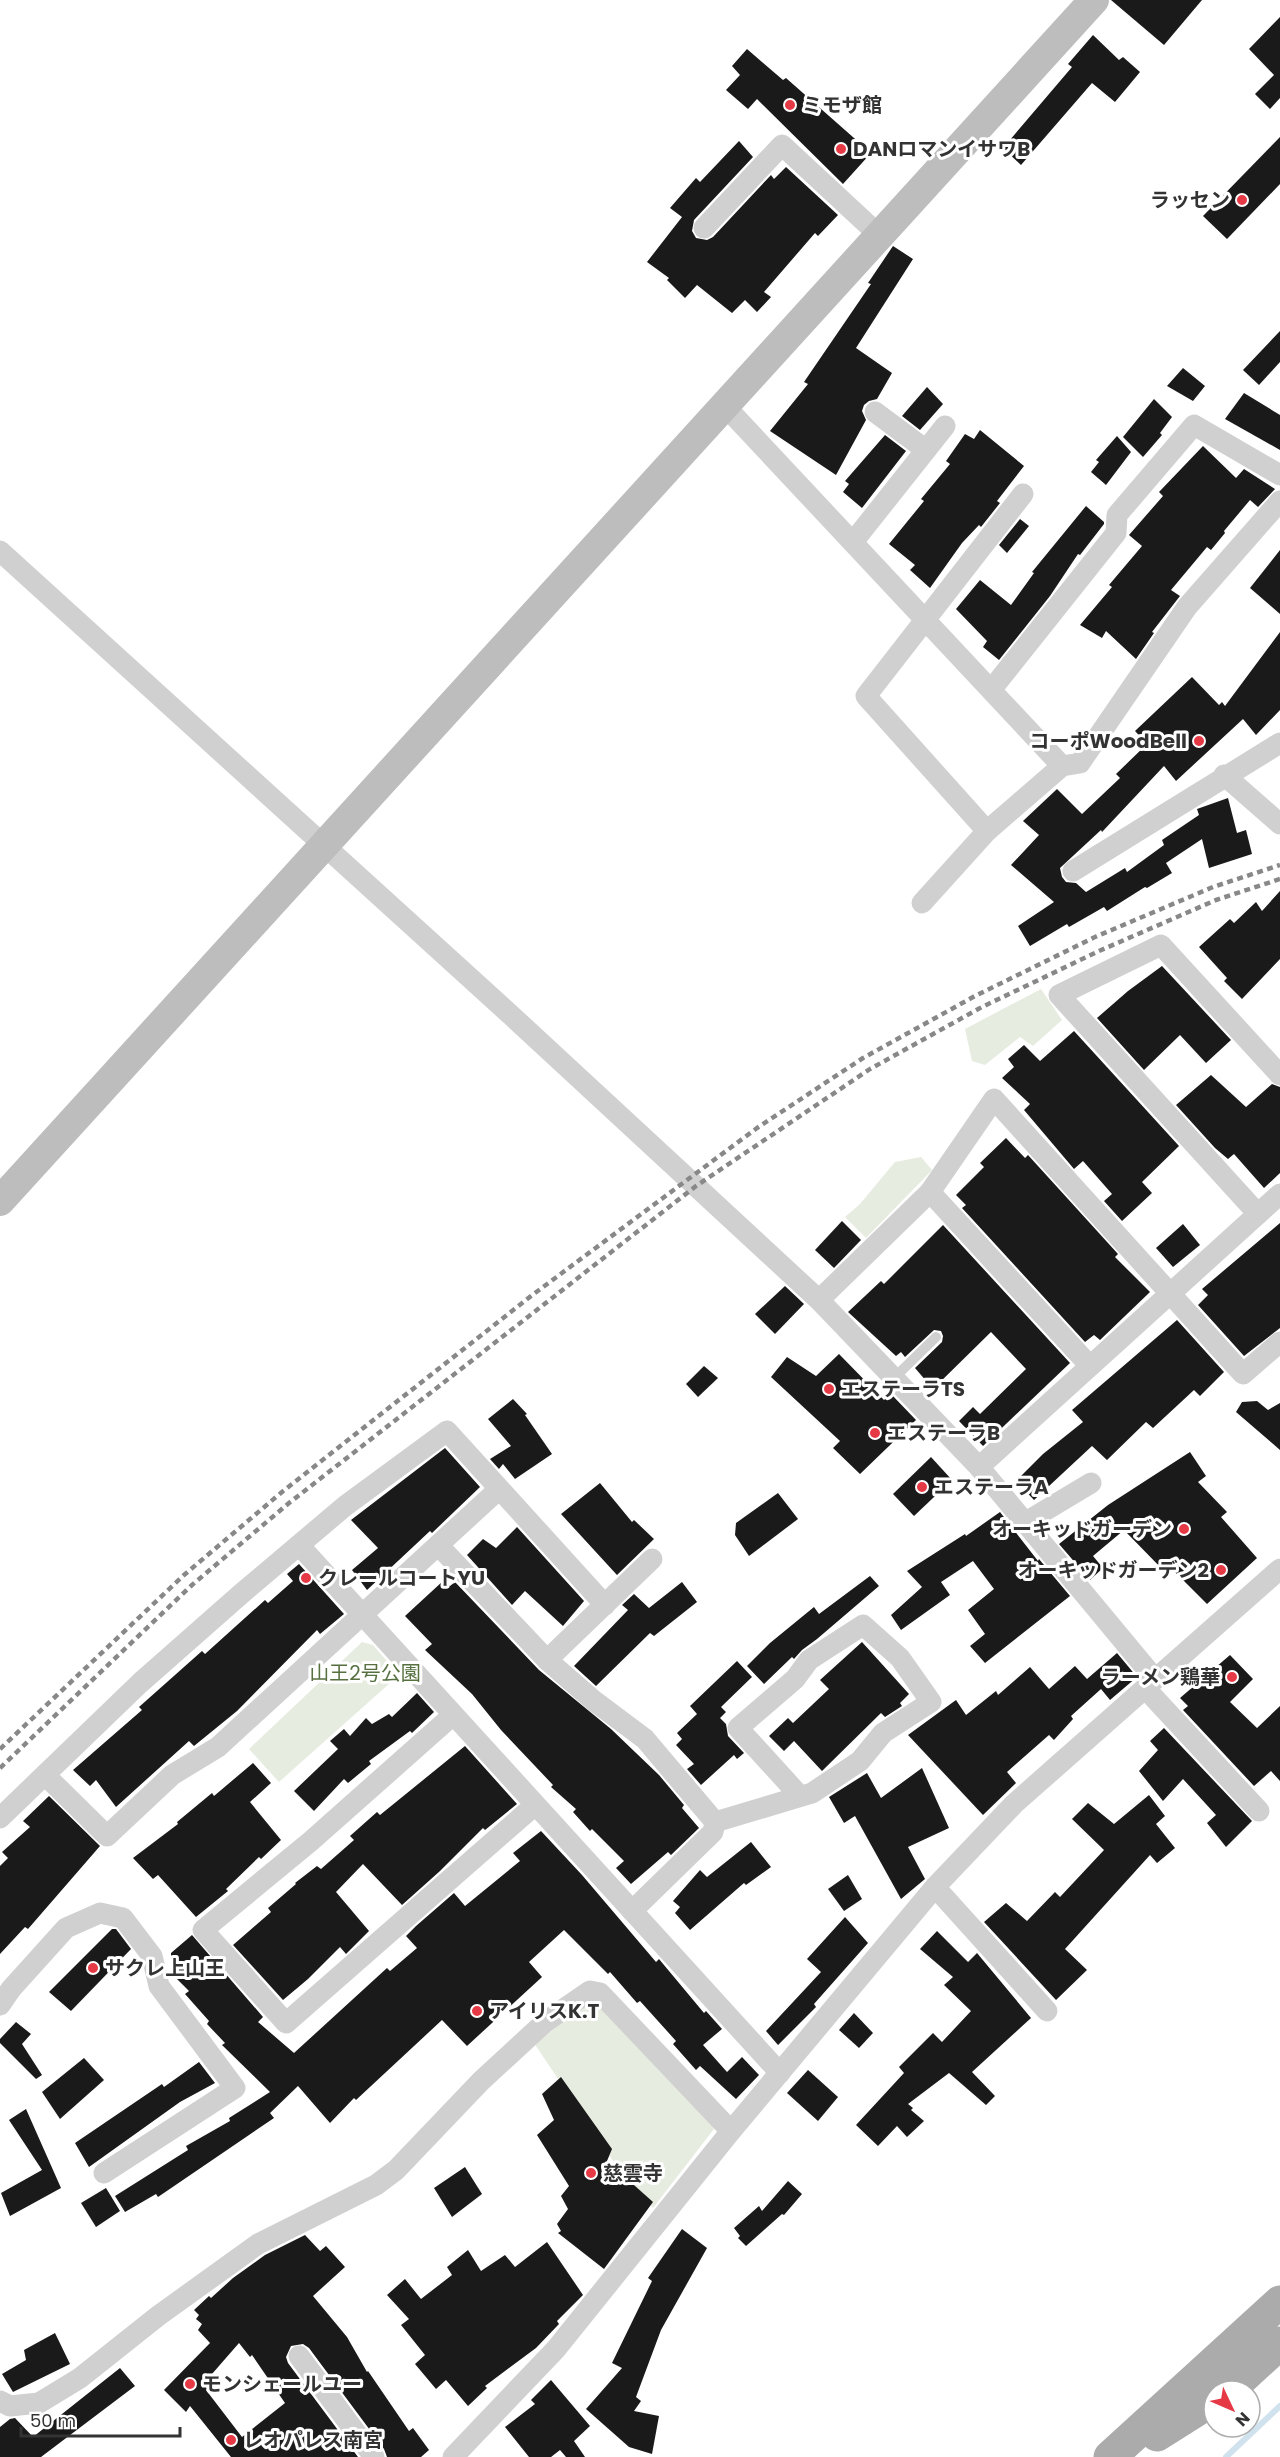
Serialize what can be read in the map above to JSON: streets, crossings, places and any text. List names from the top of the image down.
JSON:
{
  "parks": ["山王2号公園"],
  "places": [
    "ミモザ館",
    "DANロマンイサワB",
    "ラッセン",
    "コーポWoodBell",
    "エステーラTS",
    "エステーラB",
    "エステーラA",
    "オーキッドガーデン",
    "オーキッドガーデン2",
    "クレールコートYU",
    "ラーメン鶏華",
    "サクレ上山王",
    "アイリスK.T",
    "慈雲寺",
    "モンシェールユー",
    "レオパレス南宮"
  ],
  "scale_bar": "50 m",
  "north": "bottom right"
}
